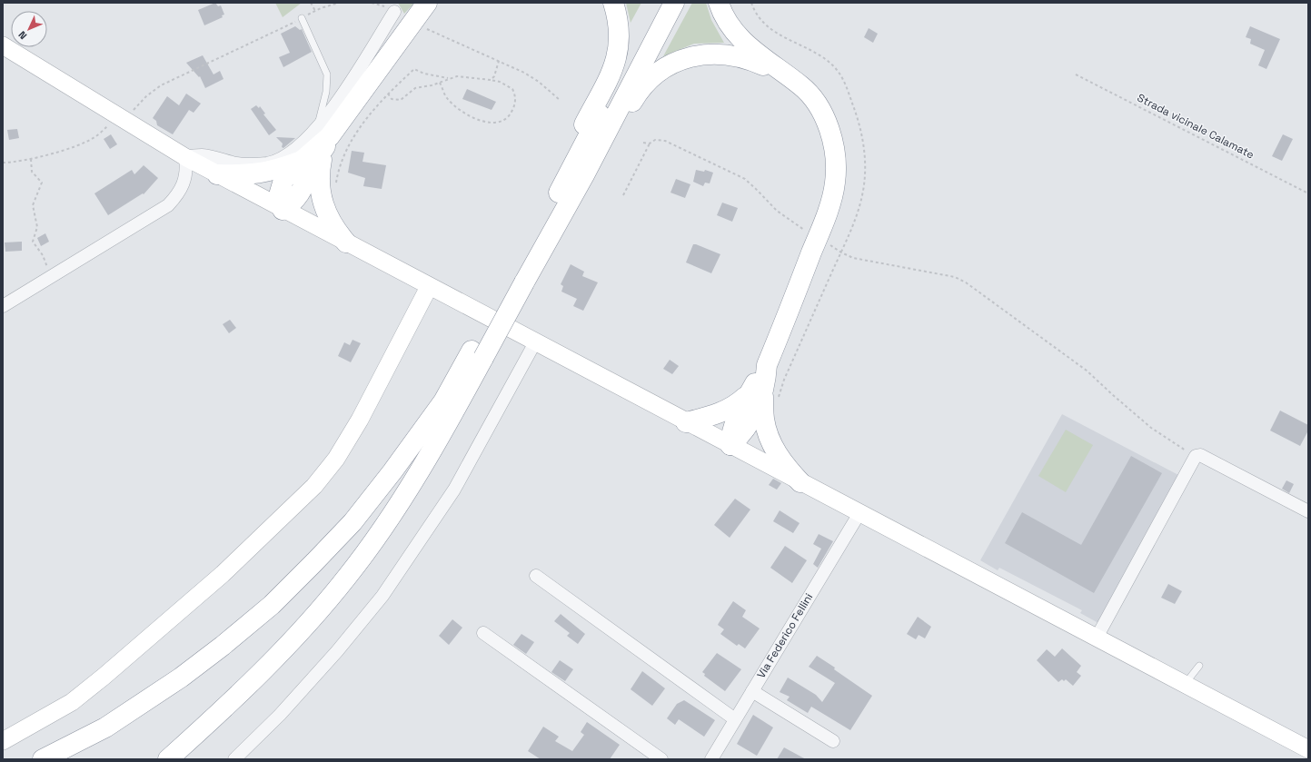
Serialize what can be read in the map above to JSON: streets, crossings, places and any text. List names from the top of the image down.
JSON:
{
  "streets": {
    "street": ["Via Federico Fellini"],
    "path": ["Strada vicinale Calamate"]
  },
  "north": "bottom left"
}
